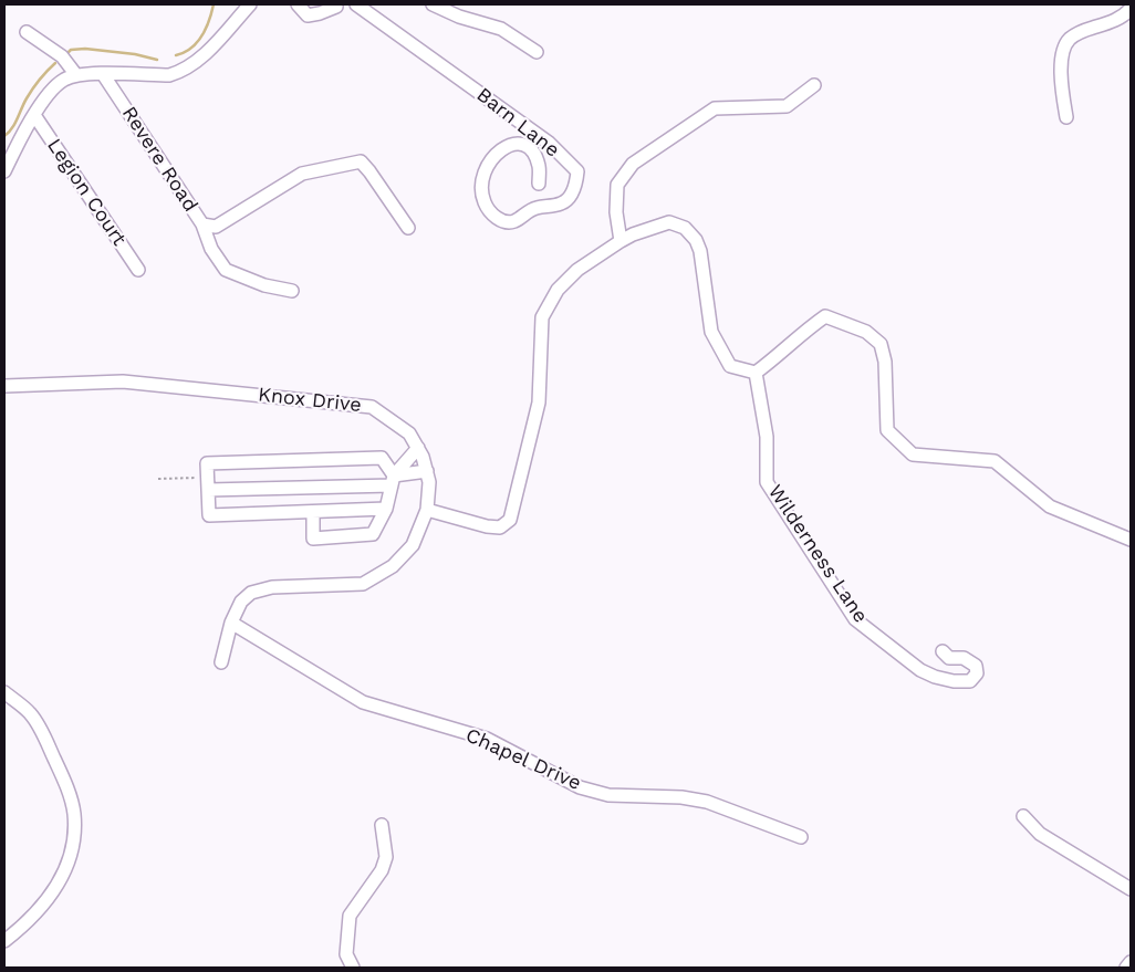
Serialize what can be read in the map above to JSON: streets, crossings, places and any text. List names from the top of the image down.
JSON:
{
  "streets": {
    "street": [
      "Barn Lane",
      "Revere Road",
      "Legion Court",
      "Knox Drive",
      "Wilderness Lane",
      "Chapel Drive"
    ]
  },
  "crossings": [
    ["Knox Drive", "Chapel Drive"]
  ]
}
